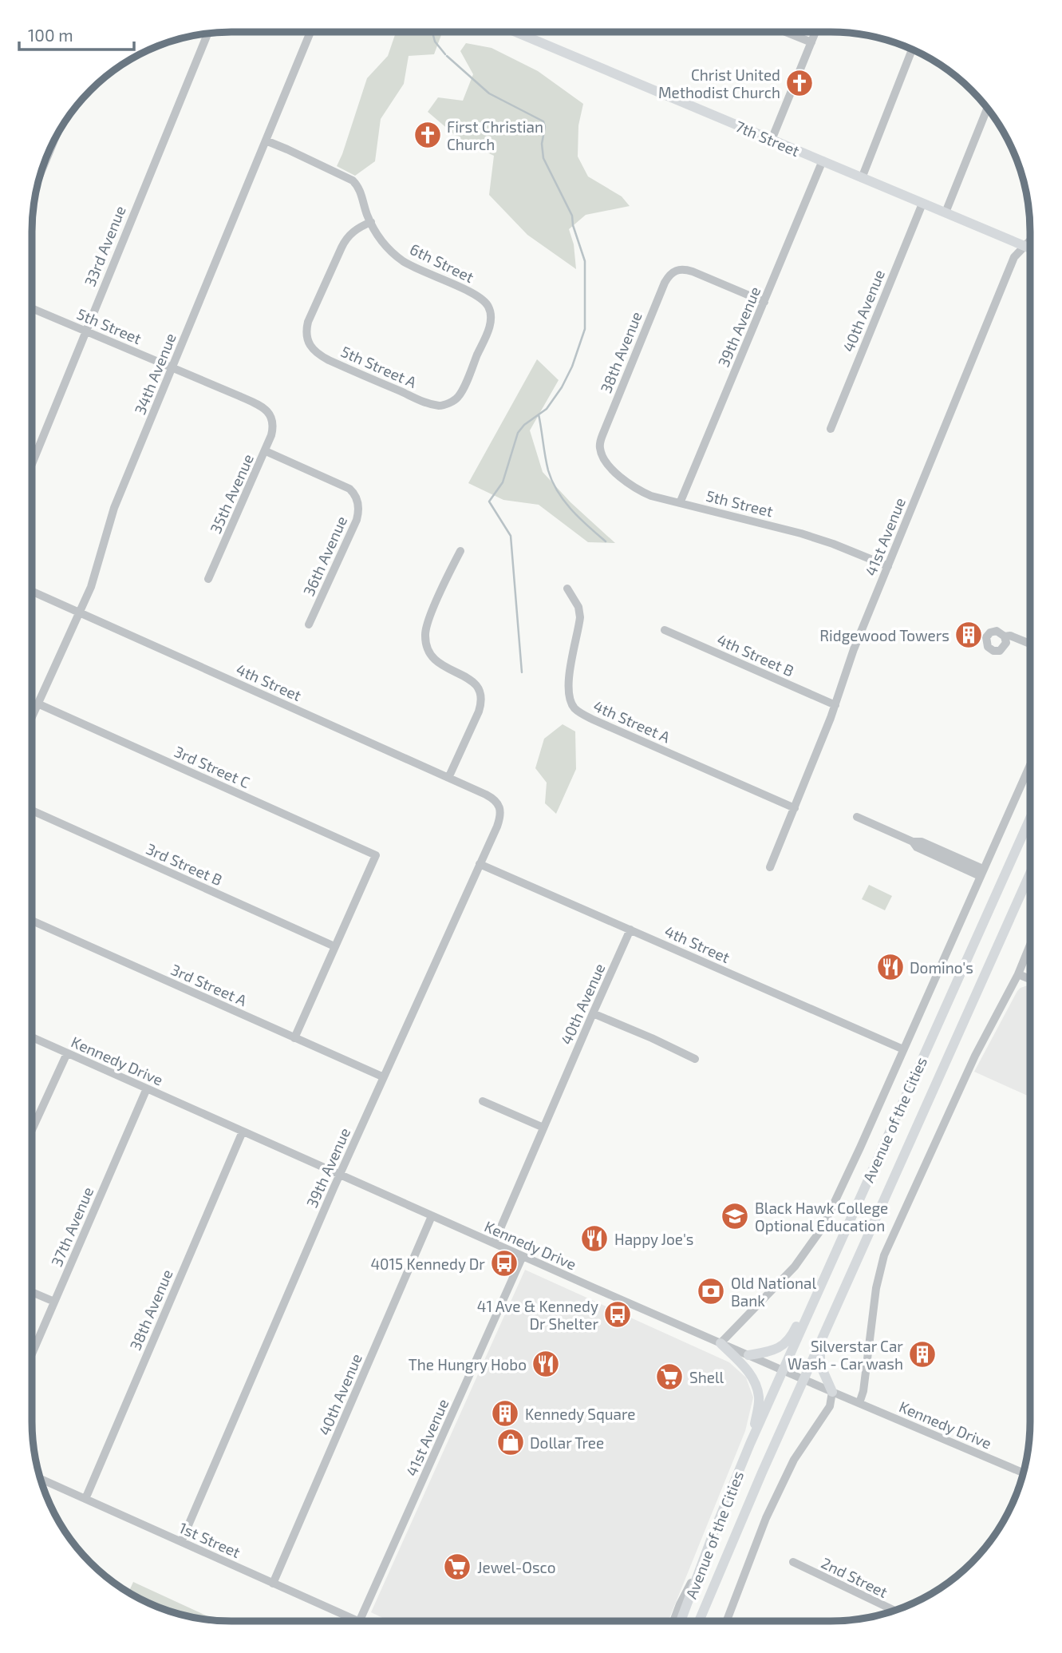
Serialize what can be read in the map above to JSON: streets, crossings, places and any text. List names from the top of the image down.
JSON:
{
  "streets": {
    "main road": ["7th Street", "Avenue of the Cities"],
    "street": [
      "33rd Avenue",
      "6th Street",
      "40th Avenue",
      "5th Street",
      "39th Avenue",
      "38th Avenue",
      "5th Street A",
      "34th Avenue",
      "35th Avenue",
      "41st Avenue",
      "36th Avenue",
      "4th Street B",
      "4th Street",
      "4th Street A",
      "3rd Street C",
      "3rd Street B",
      "3rd Street A",
      "Kennedy Drive",
      "37th Avenue",
      "1st Street",
      "2nd Street"
    ]
  },
  "crossings": [
    ["7th Street", "40th Avenue"],
    ["7th Street", "39th Avenue"],
    ["7th Street", "41st Avenue"],
    ["33rd Avenue", "5th Street"],
    ["6th Street", "5th Street A"],
    ["6th Street", "34th Avenue"],
    ["40th Avenue", "4th Street"],
    ["40th Avenue", "Kennedy Drive"],
    ["40th Avenue", "1st Street"],
    ["5th Street", "39th Avenue"],
    ["5th Street", "38th Avenue"],
    ["5th Street", "34th Avenue"],
    ["5th Street", "35th Avenue"],
    ["5th Street", "41st Avenue"],
    ["39th Avenue", "38th Avenue"],
    ["39th Avenue", "4th Street"],
    ["39th Avenue", "3rd Street A"],
    ["39th Avenue", "Kennedy Drive"],
    ["39th Avenue", "1st Street"],
    ["38th Avenue", "Kennedy Drive"],
    ["38th Avenue", "1st Street"],
    ["34th Avenue", "4th Street"],
    ["34th Avenue", "3rd Street C"],
    ["35th Avenue", "36th Avenue"],
    ["41st Avenue", "4th Street B"],
    ["41st Avenue", "4th Street A"],
    ["41st Avenue", "Kennedy Drive"],
    ["4th Street", "Avenue of the Cities"],
    ["3rd Street C", "3rd Street B"],
    ["Kennedy Drive", "Avenue of the Cities"],
    ["Kennedy Drive", "37th Avenue"]
  ],
  "places": {
    "church": ["Christ United Methodist Church", "First Christian Church"],
    "building": ["Ridgewood Towers", "Silverstar Car Wash - Car wash", "Kennedy Square"],
    "restaurant": ["Domino's", "Happy Joe's", "The Hungry Hobo"],
    "school or university": ["Black Hawk College Optional Education"],
    "bus stop": ["4015 Kennedy Dr", "41 Ave & Kennedy Dr Shelter"],
    "bank": ["Old National Bank"],
    "supermarket": ["Shell", "Jewel-Osco"],
    "shop": ["Dollar Tree"]
  },
  "scale_bar": "100 m"
}
